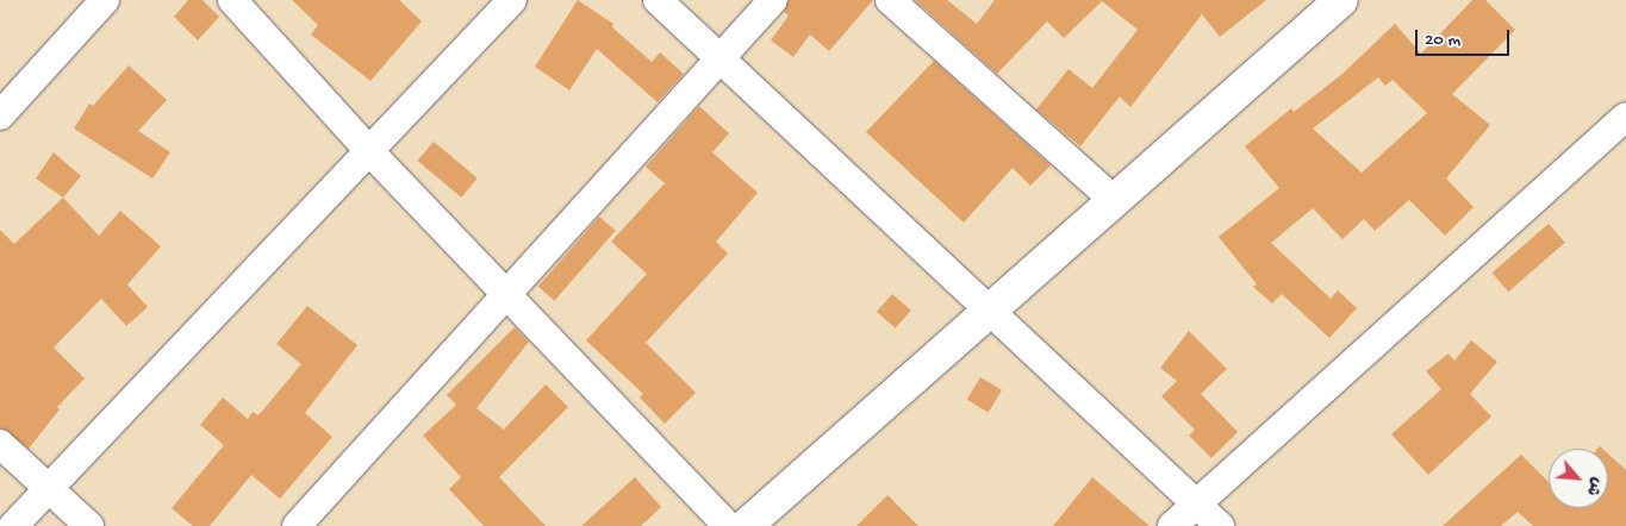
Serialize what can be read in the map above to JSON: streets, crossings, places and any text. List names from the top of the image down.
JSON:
{
  "scale_bar": "20 m",
  "north": "bottom right"
}
